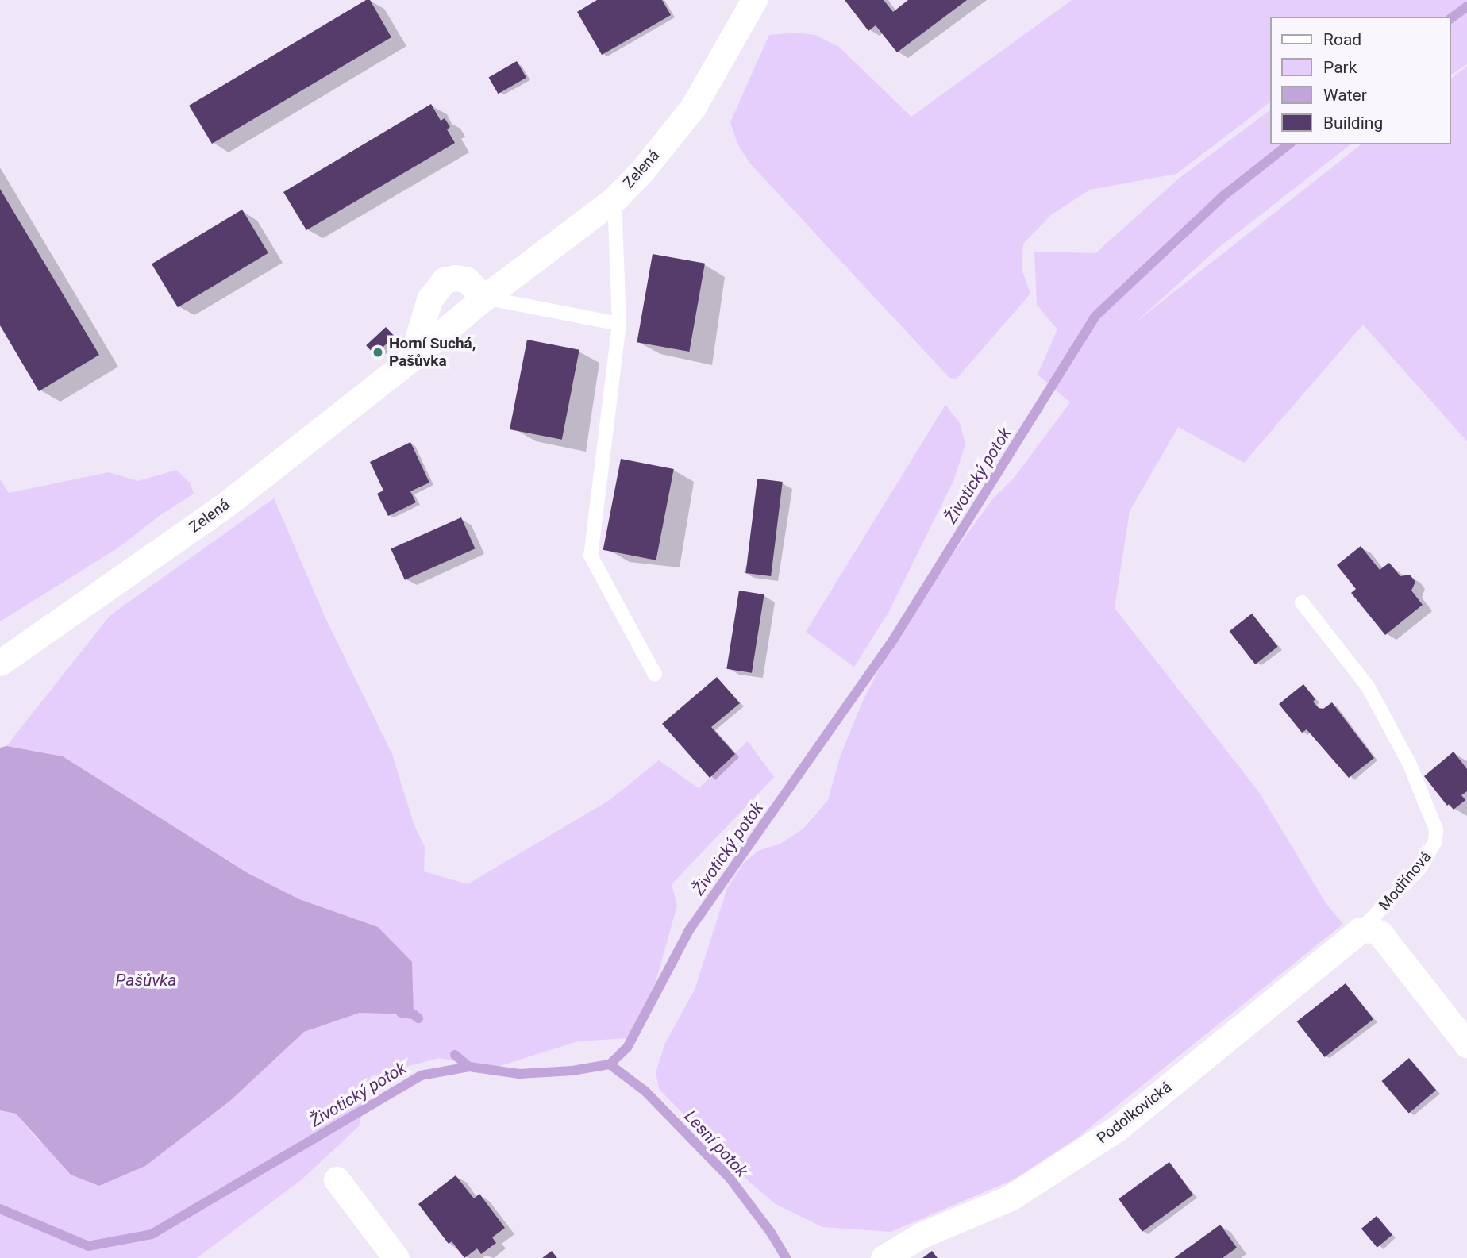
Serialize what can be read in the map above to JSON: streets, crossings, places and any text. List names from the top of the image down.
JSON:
{
  "streets": {
    "street": ["Zelená", "Modřínová", "Podolkovická"]
  },
  "crossings": [
    ["Modřínová", "Podolkovická"]
  ],
  "water": ["Životický potok", "Pašůvka", "Lesní potok"],
  "places": ["Horní Suchá, Pašůvka"],
  "legend": [
    "Road",
    "Park",
    "Water",
    "Building"
  ]
}
